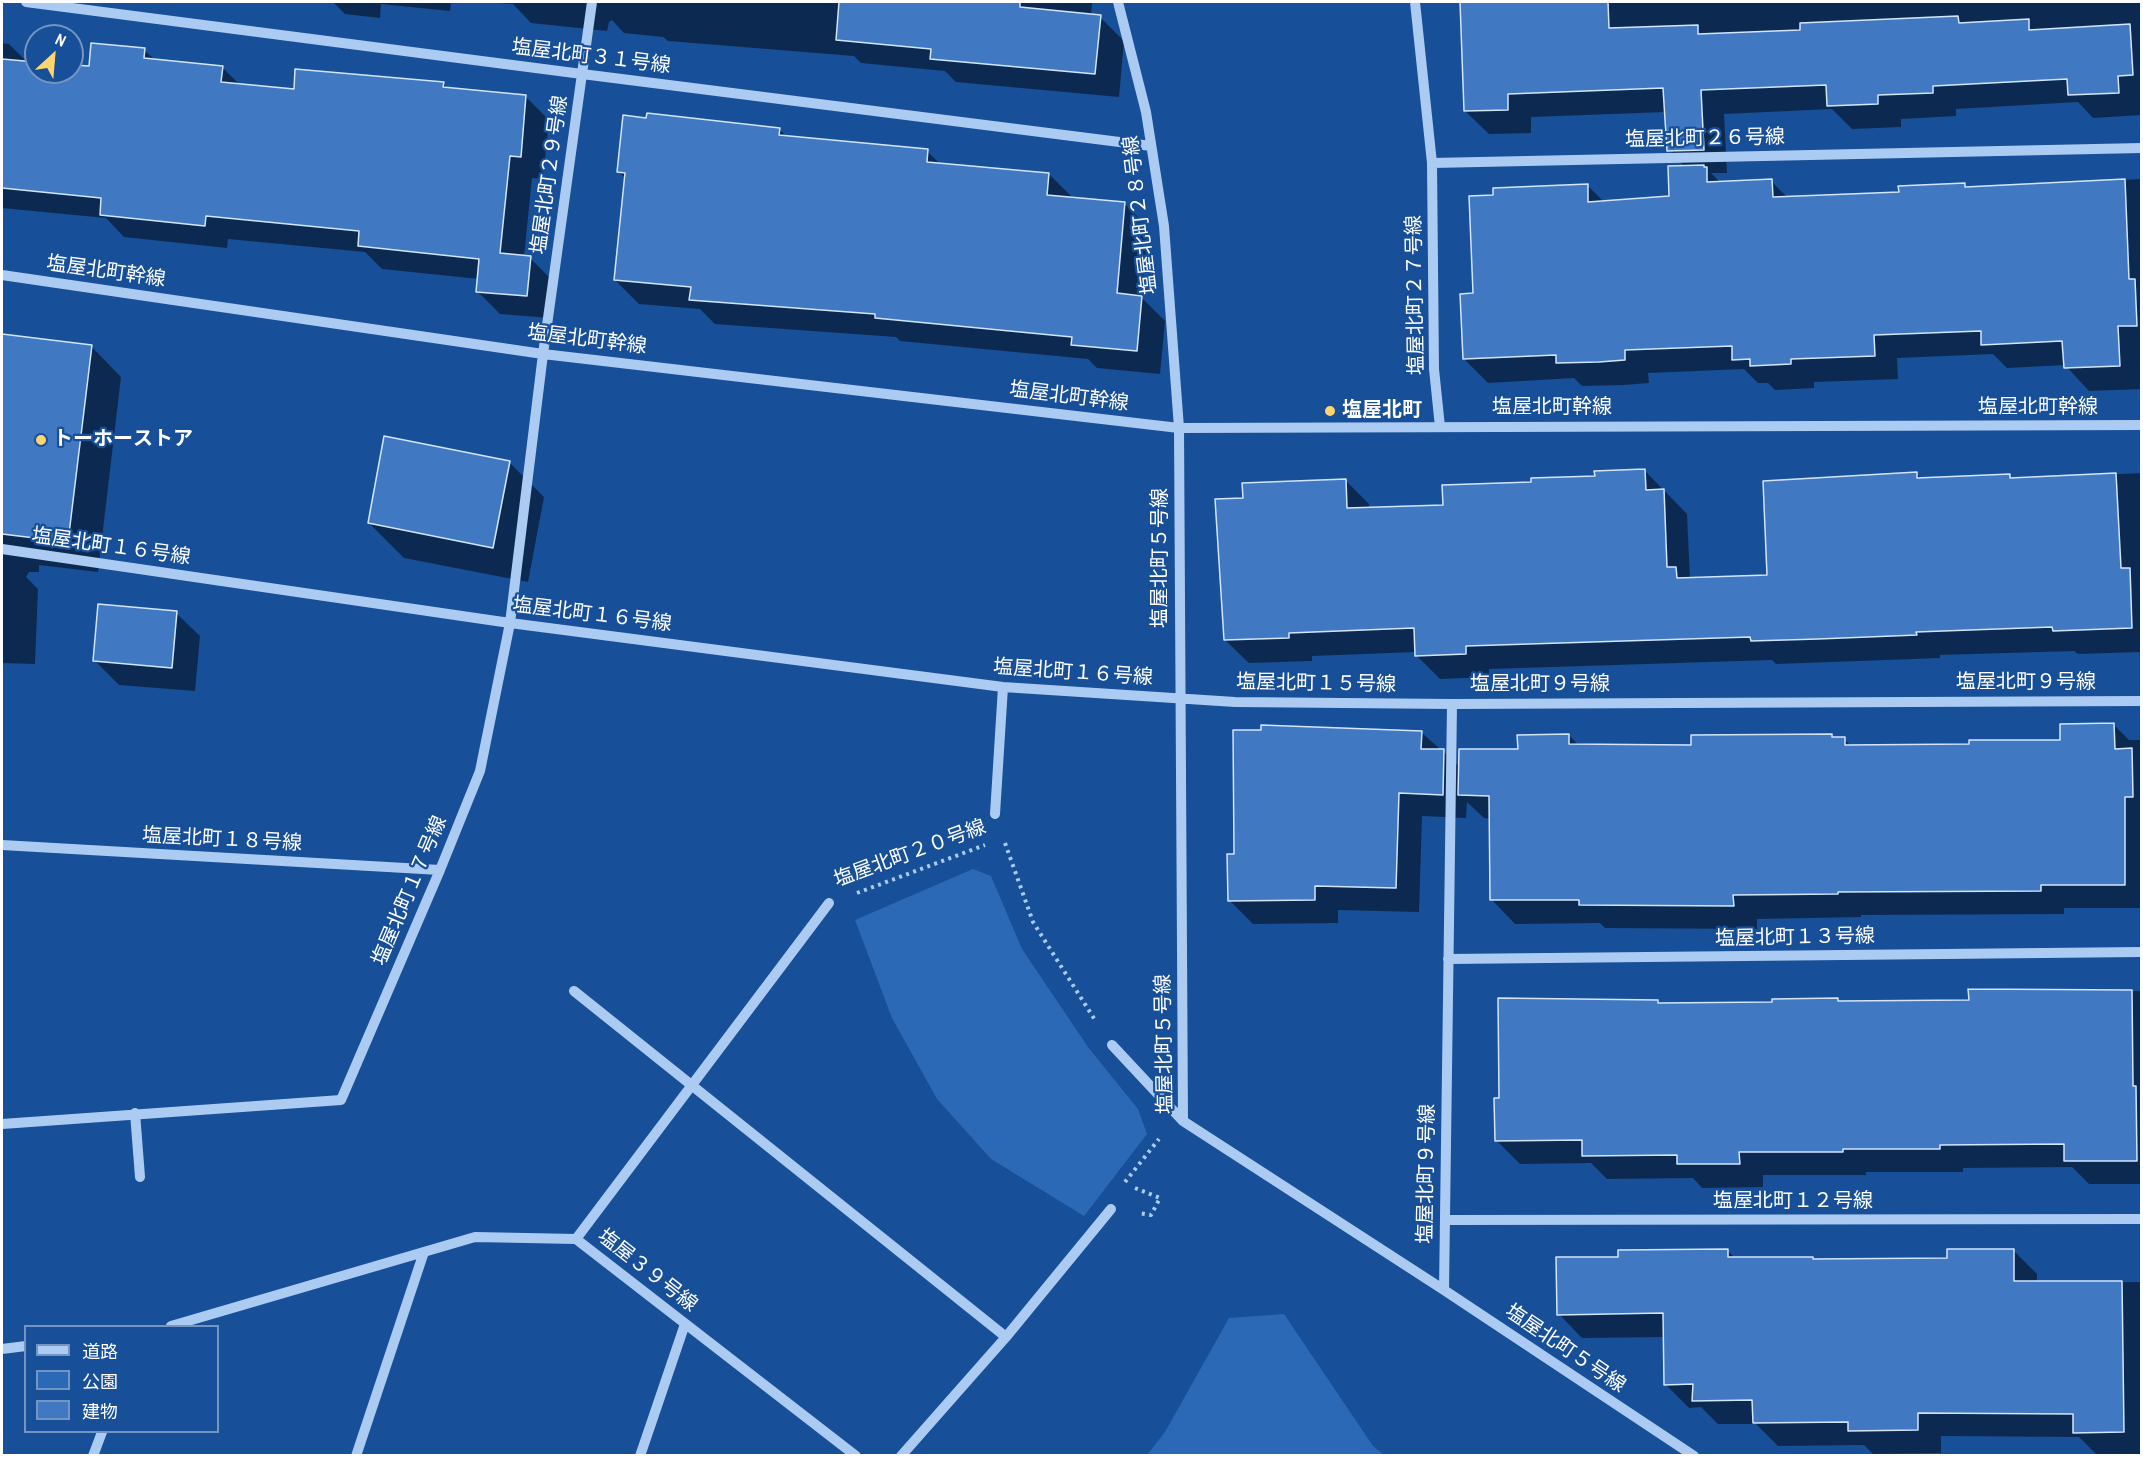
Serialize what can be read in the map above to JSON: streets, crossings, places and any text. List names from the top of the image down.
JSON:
{
  "streets": {
    "street": [
      "塩屋北町３１号線",
      "塩屋北町２６号線",
      "塩屋北町２９号線",
      "塩屋北町２８号線",
      "塩屋北町幹線",
      "塩屋北町２７号線",
      "塩屋北町１６号線",
      "塩屋北町５号線",
      "塩屋北町９号線",
      "塩屋北町１５号線",
      "塩屋北町１８号線",
      "塩屋北町２０号線",
      "塩屋北町１７号線",
      "塩屋北町１３号線",
      "塩屋北町１２号線",
      "塩屋３９号線"
    ]
  },
  "crossings": [
    ["塩屋北町３１号線", "塩屋北町２９号線"],
    ["塩屋北町３１号線", "塩屋北町２８号線"],
    ["塩屋北町２６号線", "塩屋北町２７号線"],
    ["塩屋北町２９号線", "塩屋北町幹線"],
    ["塩屋北町２９号線", "塩屋北町１７号線"],
    ["塩屋北町２８号線", "塩屋北町幹線"],
    ["塩屋北町２８号線", "塩屋北町５号線"],
    ["塩屋北町幹線", "塩屋北町２７号線"],
    ["塩屋北町幹線", "塩屋北町５号線"],
    ["塩屋北町幹線", "塩屋北町１７号線"],
    ["塩屋北町１６号線", "塩屋北町５号線"],
    ["塩屋北町１６号線", "塩屋北町１５号線"],
    ["塩屋北町１６号線", "塩屋北町２０号線"],
    ["塩屋北町１６号線", "塩屋北町１７号線"],
    ["塩屋北町５号線", "塩屋北町９号線"],
    ["塩屋北町５号線", "塩屋北町１５号線"],
    ["塩屋北町９号線", "塩屋北町１５号線"],
    ["塩屋北町９号線", "塩屋北町１３号線"],
    ["塩屋北町９号線", "塩屋北町１２号線"],
    ["塩屋北町１８号線", "塩屋北町１７号線"]
  ],
  "places": ["塩屋北町", "トーホーストア"],
  "legend": ["道路", "公園", "建物"],
  "north": "top right"
}
